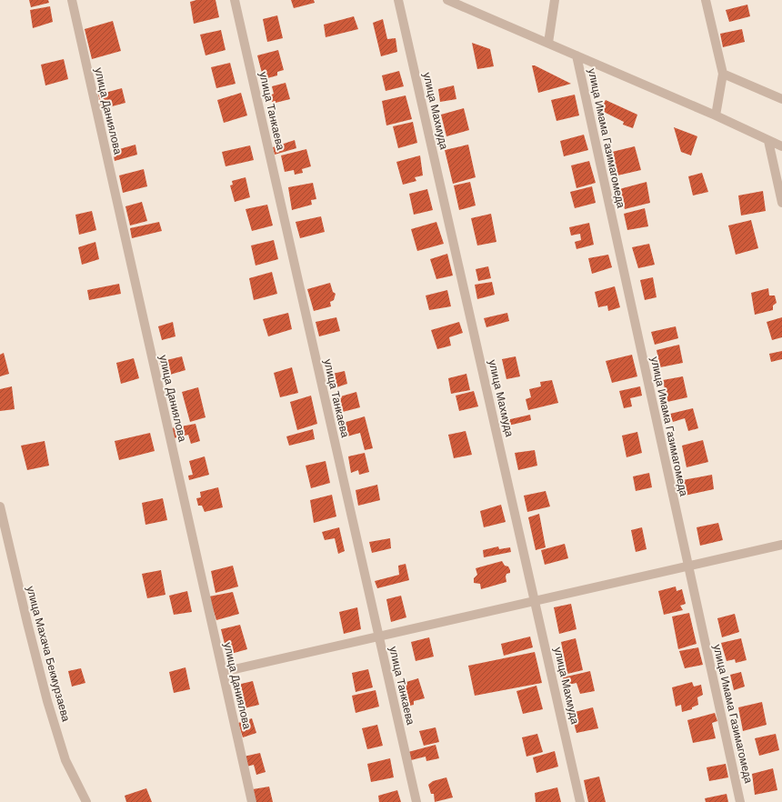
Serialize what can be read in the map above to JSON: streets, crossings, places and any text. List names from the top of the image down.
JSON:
{
  "streets": {
    "street": [
      "улица Даниялова",
      "улица Танкаева",
      "улица Махмуда",
      "улица Имама Газимагомеда",
      "улица Махача Бекмурзаева"
    ]
  }
}
